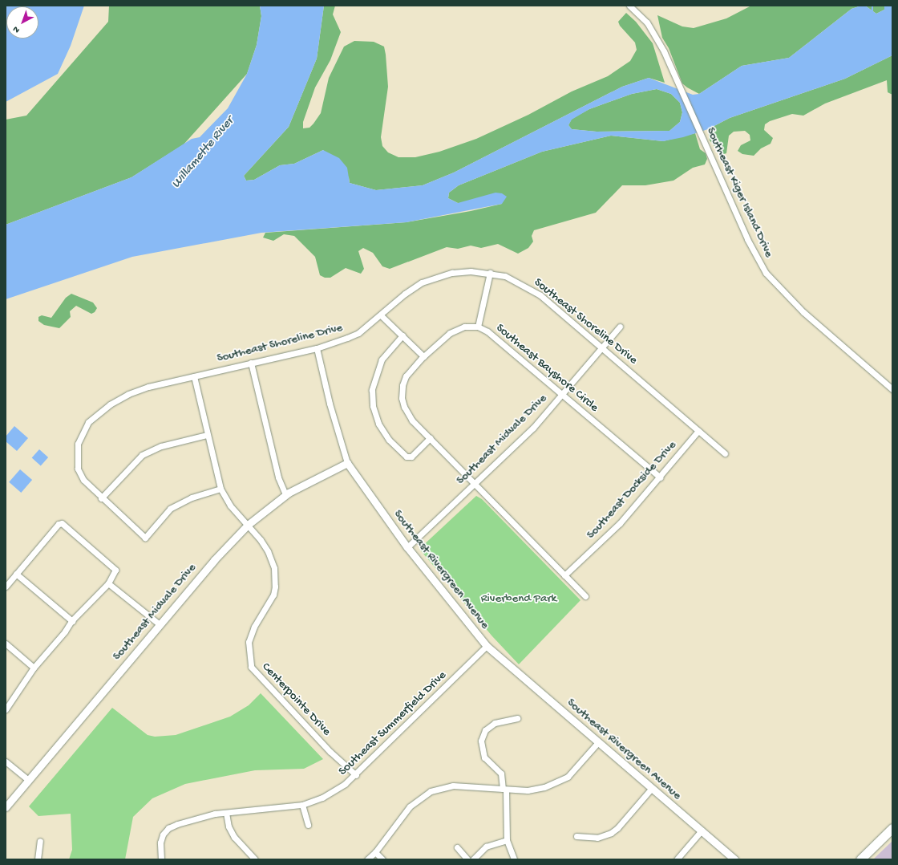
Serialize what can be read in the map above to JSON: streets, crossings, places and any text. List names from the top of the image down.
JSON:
{
  "streets": {
    "street": [
      "Southeast Kiger Island Drive",
      "Southeast Shoreline Drive",
      "Southeast Bayshore Circle",
      "Southeast Midvale Drive",
      "Southeast Dockside Drive",
      "Southeast Rivergreen Avenue",
      "Centerpointe Drive",
      "Southeast Summerfield Drive"
    ]
  },
  "crossings": [
    ["Southeast Shoreline Drive", "Southeast Midvale Drive"],
    ["Southeast Shoreline Drive", "Southeast Dockside Drive"],
    ["Southeast Shoreline Drive", "Southeast Rivergreen Avenue"],
    ["Southeast Shoreline Drive", "Centerpointe Drive"],
    ["Southeast Bayshore Circle", "Southeast Midvale Drive"],
    ["Southeast Bayshore Circle", "Southeast Dockside Drive"],
    ["Southeast Midvale Drive", "Southeast Rivergreen Avenue"],
    ["Southeast Midvale Drive", "Centerpointe Drive"],
    ["Southeast Rivergreen Avenue", "Southeast Summerfield Drive"],
    ["Centerpointe Drive", "Southeast Summerfield Drive"]
  ],
  "water": ["Willamette River"],
  "parks": ["Riverbend Park"],
  "north": "bottom left"
}
